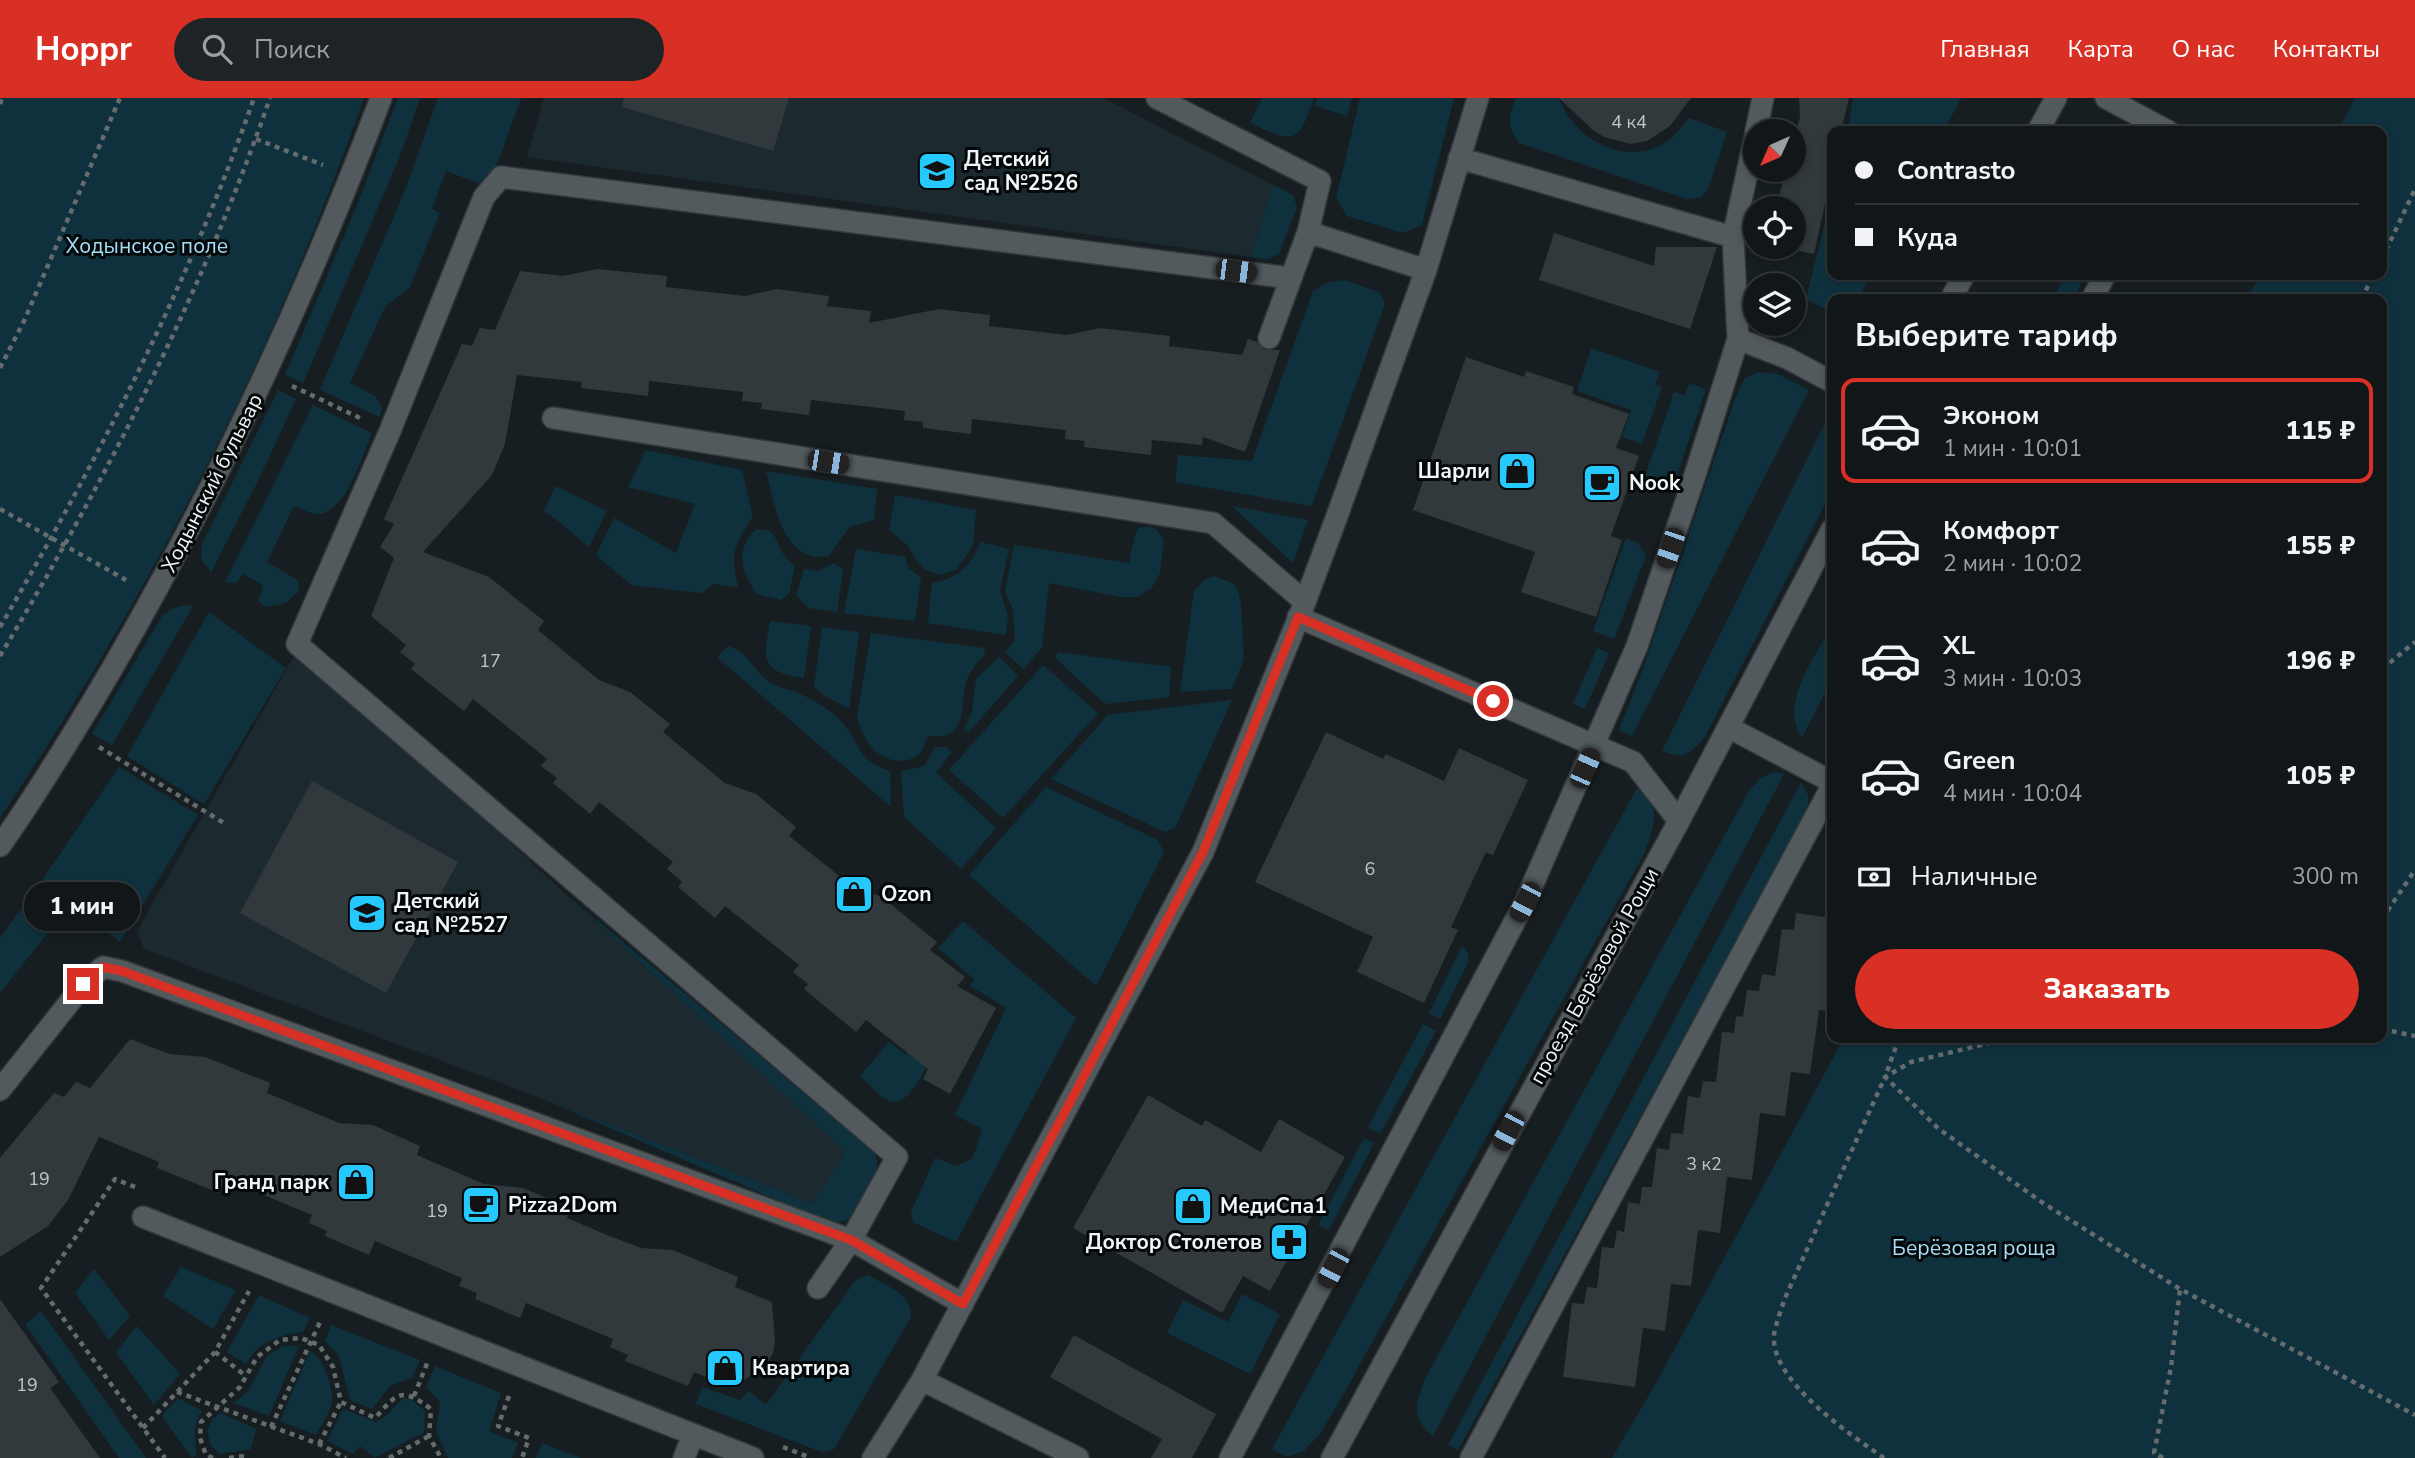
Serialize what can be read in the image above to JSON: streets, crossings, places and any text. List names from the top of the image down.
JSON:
{
  "streets": {
    "street": ["Ходынский бульвар", "проезд Берёзовой Рощи"]
  },
  "parks": ["Ходынское поле", "Берёзовая роща"],
  "places": {
    "school or university": ["Детский сад №2526", "Детский сад №2527"],
    "shop": [
      "Шарли",
      "Ozon",
      "Гранд парк",
      "МедиСпа1",
      "Квартира"
    ],
    "cafe": ["Nook", "Pizza2Dom"],
    "pharmacy": ["Доктор Столетов"]
  },
  "house_numbers": [
    "4 к4",
    "17",
    "6",
    "3 к2",
    "19",
    "19",
    "19"
  ],
  "north": "bottom left",
  "page": {
    "header": "Hoppr",
    "search": "Поиск",
    "nav": [
      "Главная",
      "Карта",
      "О нас",
      "Контакты"
    ],
    "banner": ["Contrasto", "Куда"],
    "heading": "Выберите тариф",
    "list": [
      {
        "name": "Эконом",
        "note": "1 мин · 10:01",
        "value": "115 ₽"
      },
      {
        "name": "Комфорт",
        "note": "2 мин · 10:02",
        "value": "155 ₽"
      },
      {
        "name": "XL",
        "note": "3 мин · 10:03",
        "value": "196 ₽"
      },
      {
        "name": "Green",
        "note": "4 мин · 10:04",
        "value": "105 ₽"
      }
    ],
    "pay": ["Наличные", "300 m"],
    "bubble": "1 мин",
    "buttons": "Заказать"
  }
}
